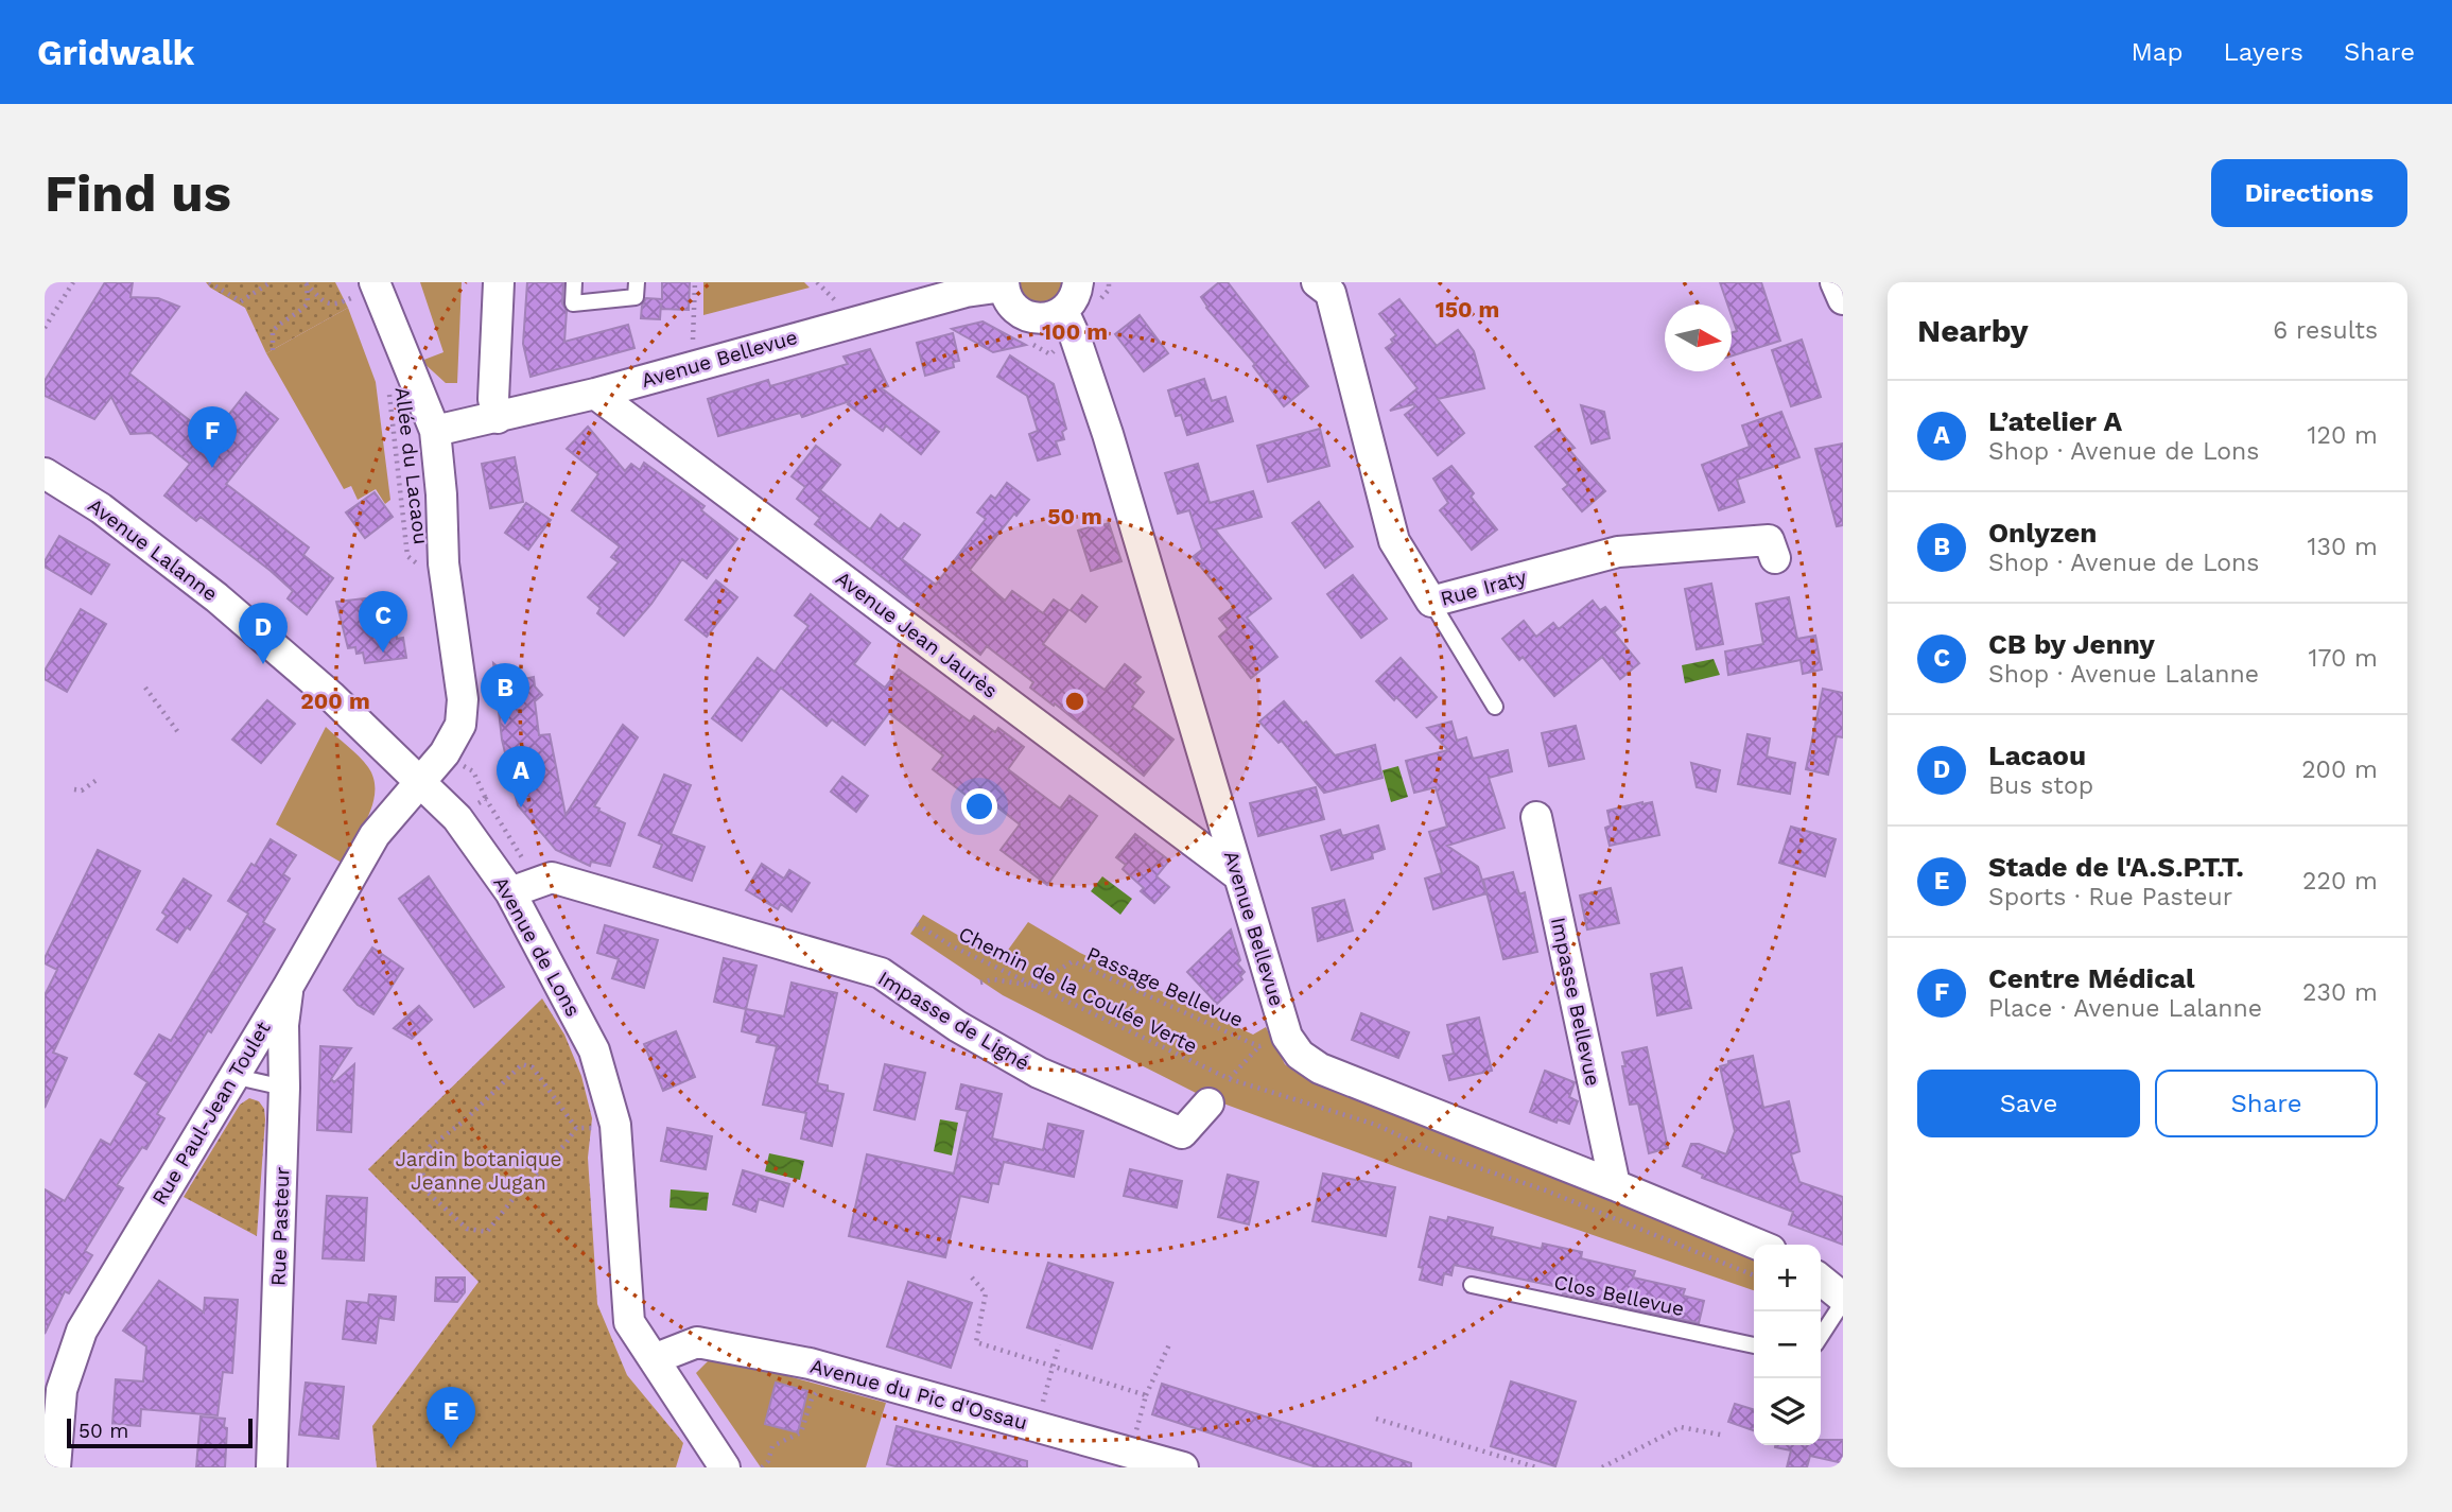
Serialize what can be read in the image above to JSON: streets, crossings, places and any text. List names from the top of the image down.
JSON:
{
  "streets": {
    "street": [
      "Avenue Bellevue",
      "Avenue Lalanne",
      "Rue Iraty",
      "Avenue Jean Jaurès",
      "Avenue de Lons",
      "Impasse Bellevue",
      "Impasse de Ligné",
      "Rue Paul-Jean Toulet",
      "Rue Pasteur",
      "Avenue du Pic d'Ossau"
    ],
    "lane": ["Clos Bellevue"],
    "path": ["Allée du Lacaou", "Passage Bellevue", "Chemin de la Coulée Verte"]
  },
  "crossings": [
    ["Avenue Bellevue", "Avenue Jean Jaurès"],
    ["Avenue Bellevue", "Passage Bellevue"],
    ["Avenue Bellevue", "Impasse Bellevue"],
    ["Avenue Lalanne", "Avenue de Lons"],
    ["Avenue Lalanne", "Rue Paul-Jean Toulet"],
    ["Avenue de Lons", "Impasse de Ligné"],
    ["Avenue de Lons", "Rue Paul-Jean Toulet"],
    ["Avenue de Lons", "Avenue du Pic d'Ossau"],
    ["Passage Bellevue", "Chemin de la Coulée Verte"],
    ["Rue Paul-Jean Toulet", "Rue Pasteur"]
  ],
  "parks": ["Jardin botanique Jeanne Jugan"],
  "scale_bar": "50 m",
  "north": "right",
  "page": {
    "header": "Gridwalk",
    "nav": ["Map", "Layers", "Share"],
    "buttons": [
      "Directions",
      ["Save", "Share"]
    ],
    "title": "Find us",
    "heading": ["Nearby", "6 results"],
    "list": [
      {
        "mark": "A",
        "name": "L’atelier A",
        "note": "Shop · Avenue de Lons",
        "value": "120 m"
      },
      {
        "mark": "B",
        "name": "Onlyzen",
        "note": "Shop · Avenue de Lons",
        "value": "130 m"
      },
      {
        "mark": "C",
        "name": "CB by Jenny",
        "note": "Shop · Avenue Lalanne",
        "value": "170 m"
      },
      {
        "mark": "D",
        "name": "Lacaou",
        "note": "Bus stop",
        "value": "200 m"
      },
      {
        "mark": "E",
        "name": "Stade de l'A.S.P.T.T.",
        "note": "Sports · Rue Pasteur",
        "value": "220 m"
      },
      {
        "mark": "F",
        "name": "Centre Médical",
        "note": "Place · Avenue Lalanne",
        "value": "230 m"
      }
    ],
    "pins": [
      "F",
      "C",
      "D",
      "B",
      "A",
      "E"
    ],
    "map_buttons": ["+", "−"],
    "scale": "50 m"
  },
  "rings": [
    "150 m",
    "100 m",
    "50 m",
    "200 m"
  ]
}
